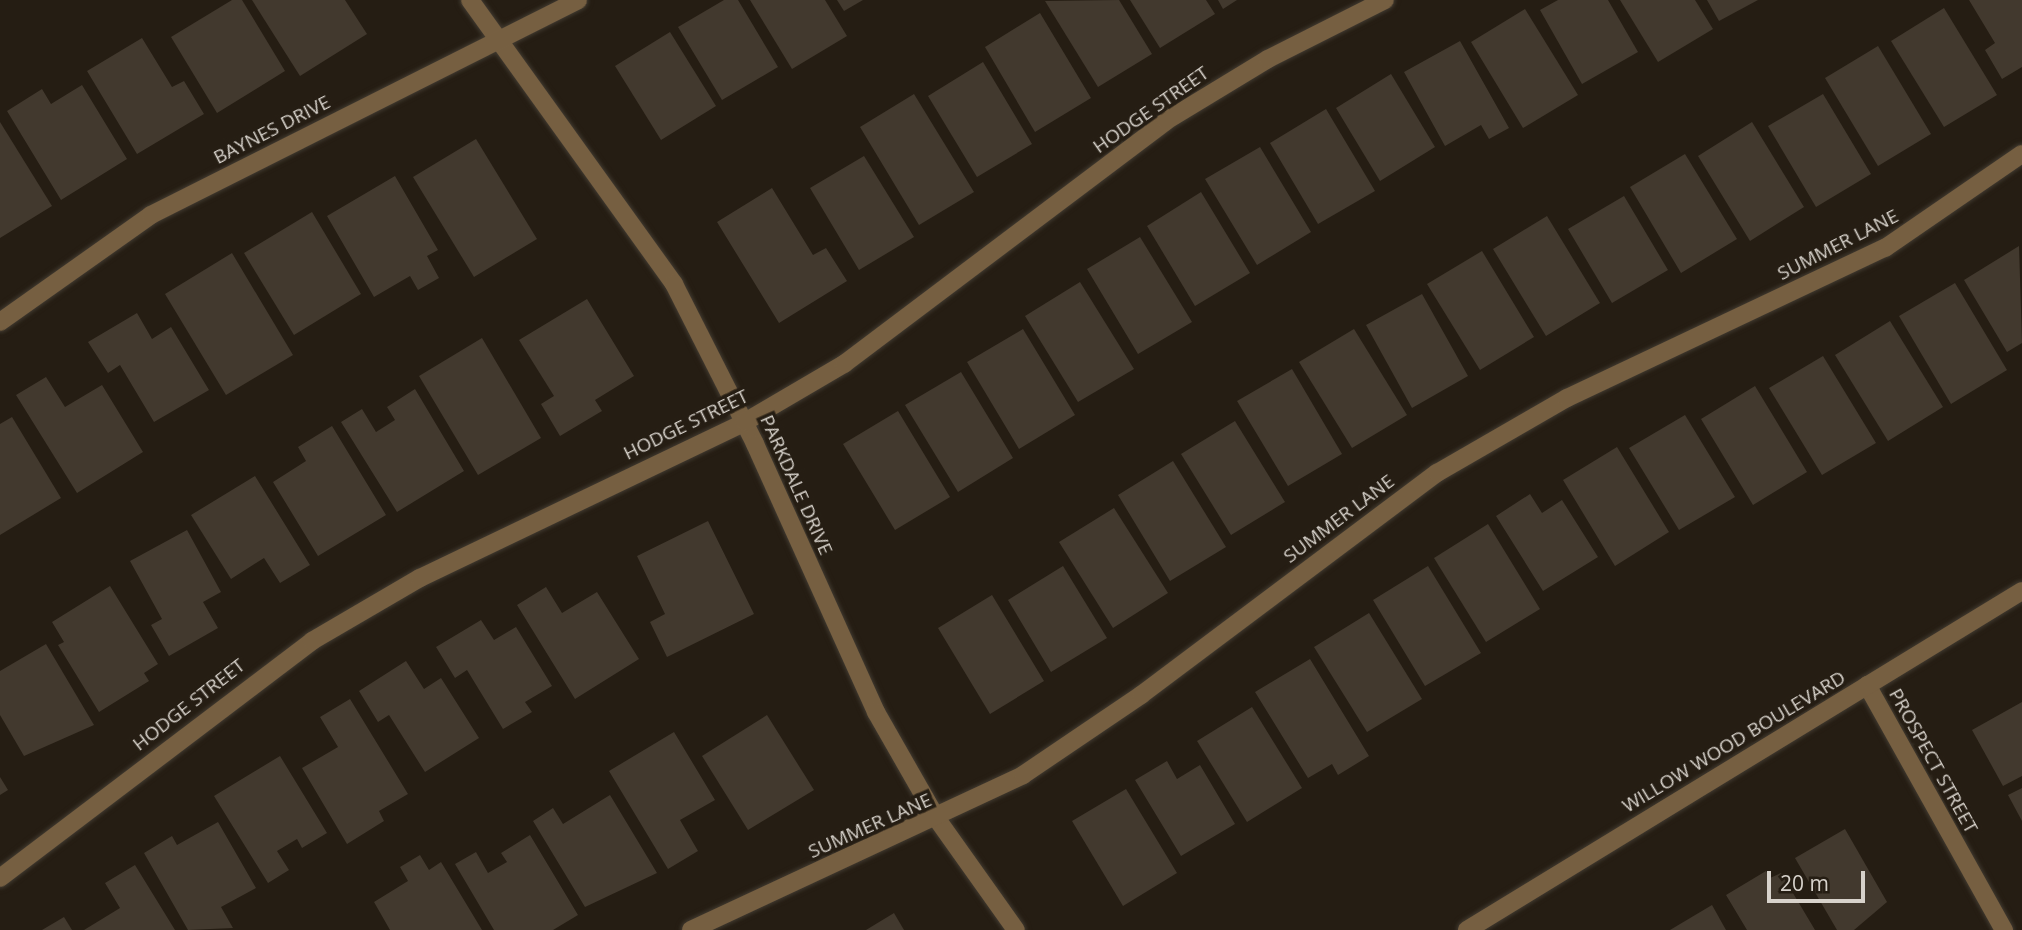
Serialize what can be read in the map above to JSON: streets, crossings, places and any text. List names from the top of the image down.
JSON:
{
  "streets": {
    "street": [
      "HODGE STREET",
      "BAYNES DRIVE",
      "SUMMER LANE",
      "PARKDALE DRIVE",
      "WILLOW WOOD BOULEVARD",
      "PROSPECT STREET"
    ]
  },
  "crossings": [
    ["HODGE STREET", "PARKDALE DRIVE"],
    ["BAYNES DRIVE", "PARKDALE DRIVE"],
    ["SUMMER LANE", "PARKDALE DRIVE"],
    ["WILLOW WOOD BOULEVARD", "PROSPECT STREET"]
  ],
  "scale_bar": "20 m"
}
